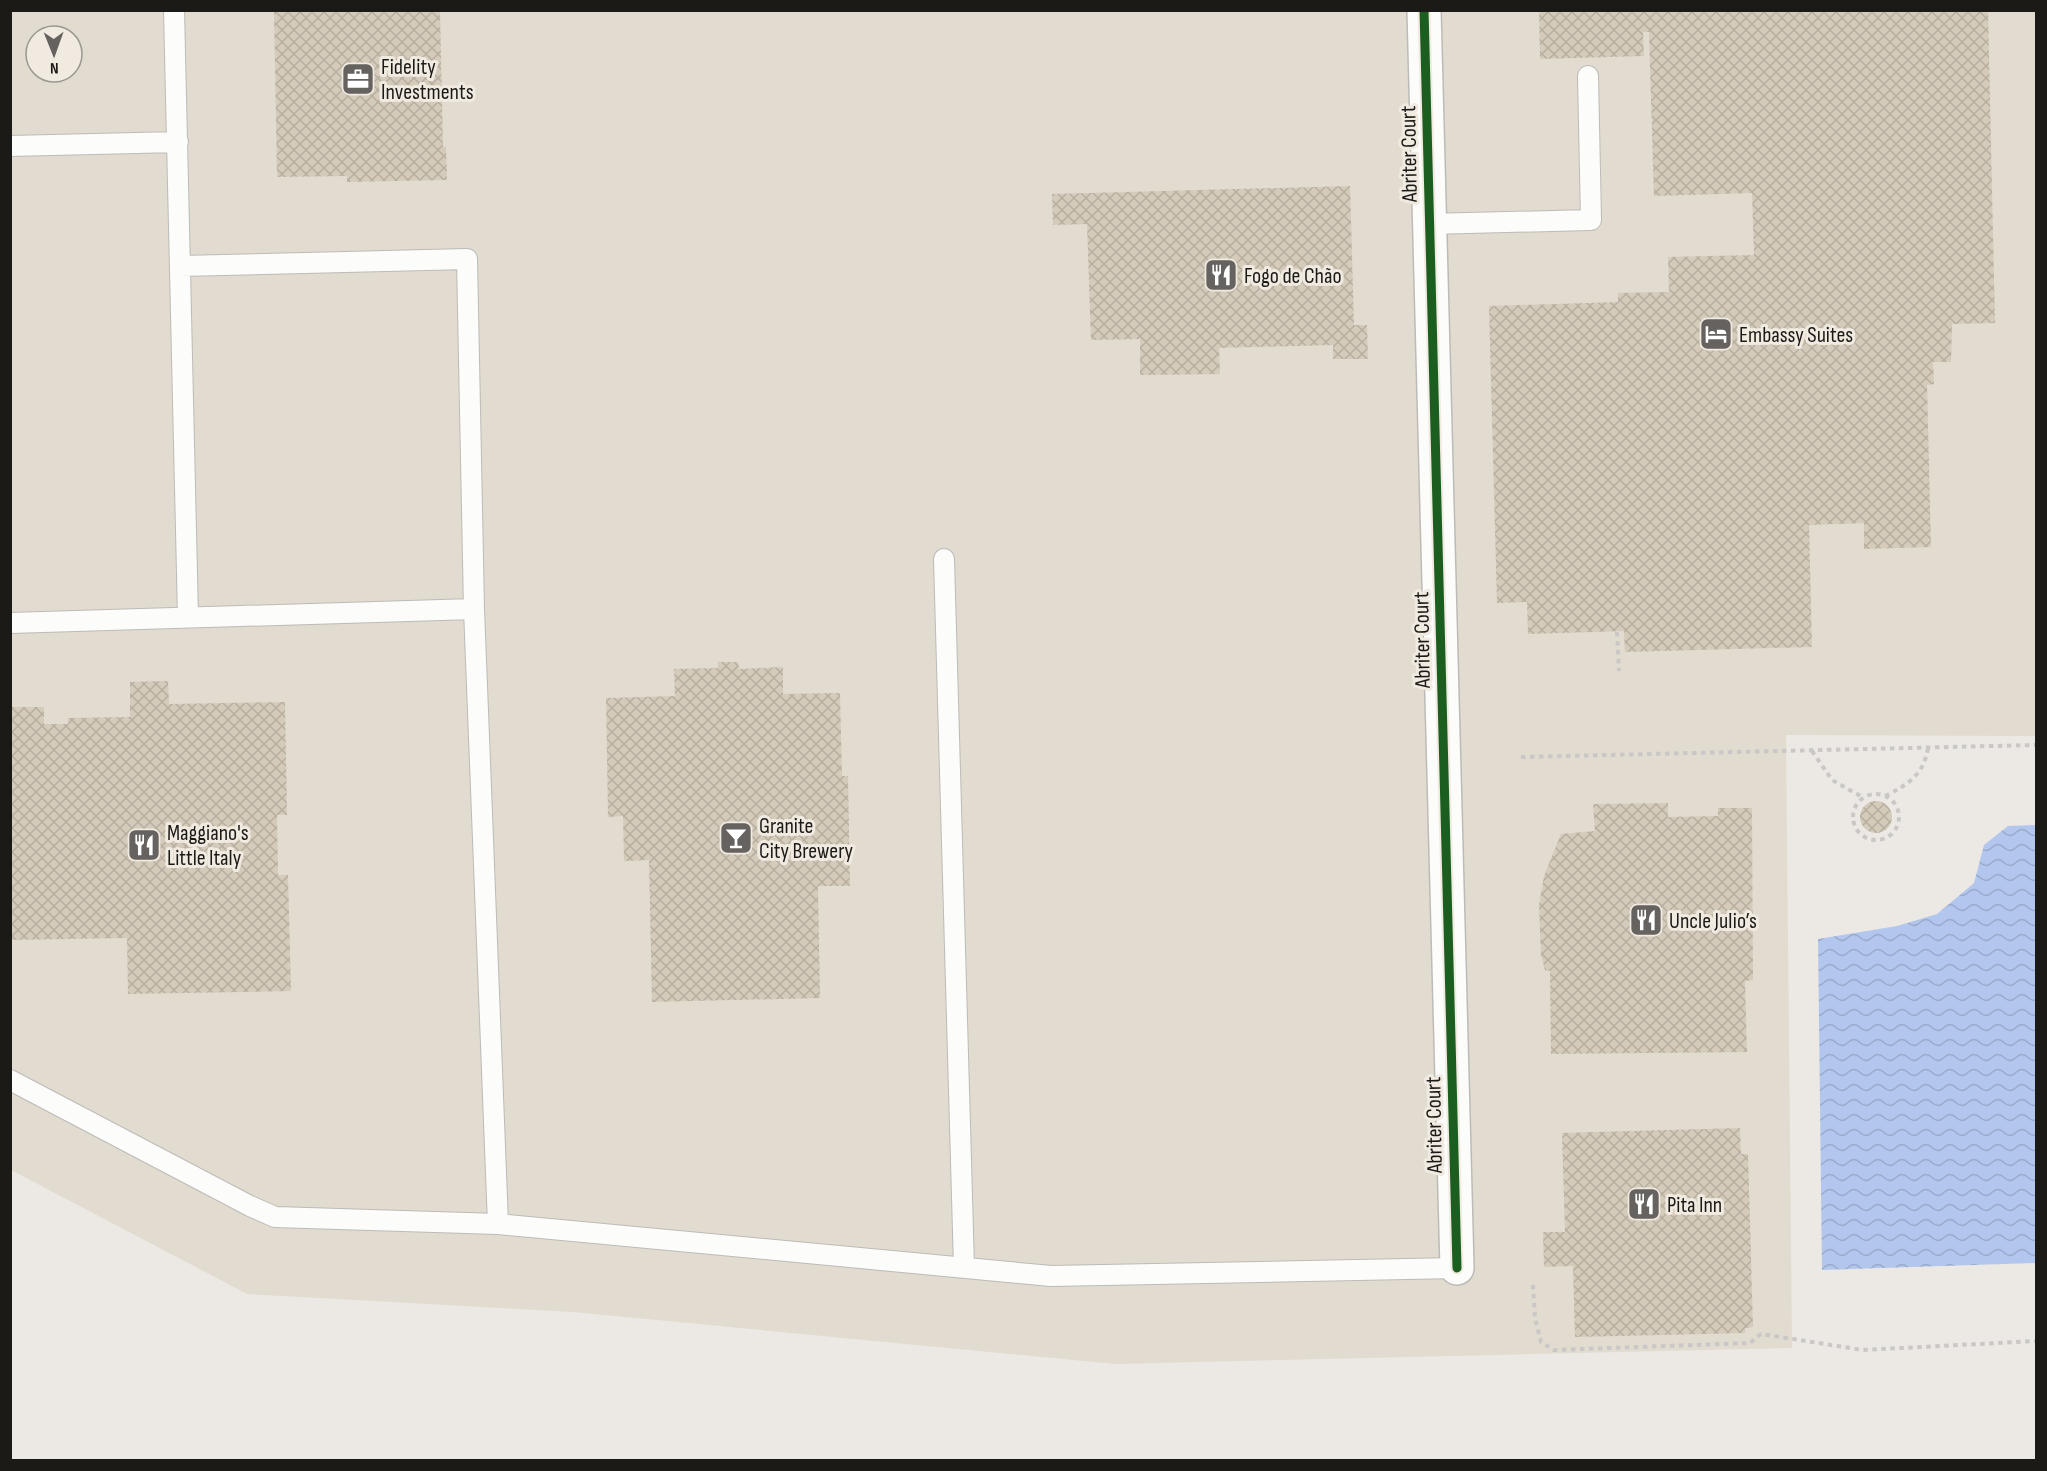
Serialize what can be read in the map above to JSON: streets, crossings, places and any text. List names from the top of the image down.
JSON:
{
  "streets": {
    "street": ["Abriter Court"]
  },
  "places": {
    "office": ["Fidelity Investments"],
    "restaurant": [
      "Fogo de Chão",
      "Maggiano's Little Italy",
      "Uncle Julio’s",
      "Pita Inn"
    ],
    "hotel": ["Embassy Suites"],
    "bar": ["Granite City Brewery"]
  },
  "north": "bottom"
}
